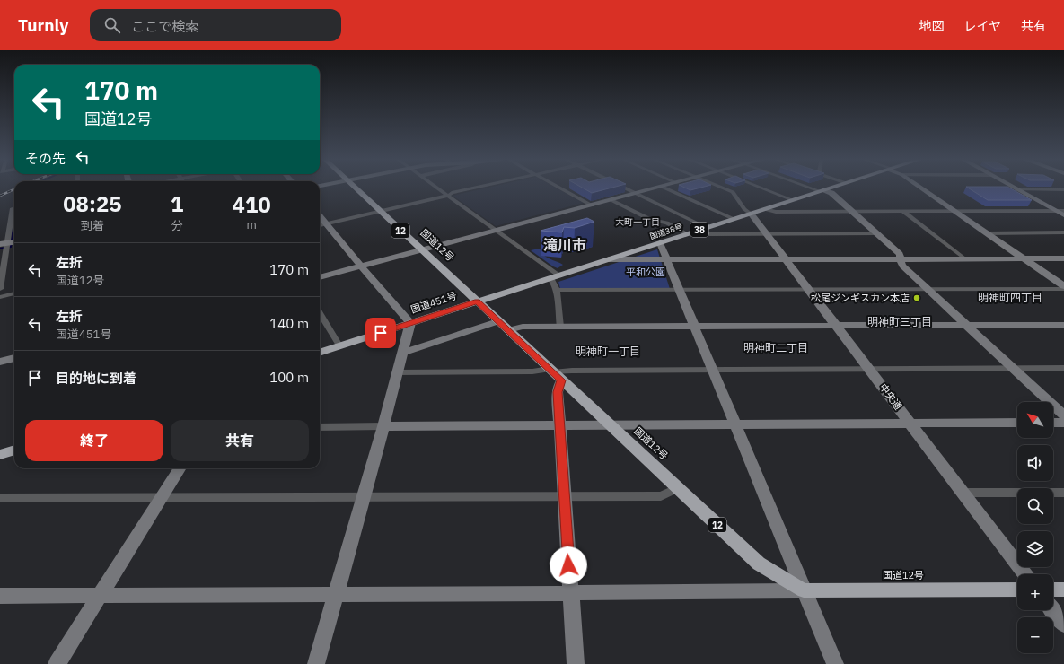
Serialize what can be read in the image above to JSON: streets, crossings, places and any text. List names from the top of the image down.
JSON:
{
  "streets": {
    "highway": [
      "38",
      "12",
      "国道38号",
      "国道12号",
      "国道451号"
    ],
    "street": ["中央通"]
  },
  "crossings": [
    ["国道38号", "国道12号"],
    ["国道38号", "国道451号"],
    ["国道38号", "中央通"],
    ["国道12号", "国道451号"]
  ],
  "districts": [
    "大町一丁目",
    "滝川市",
    "明神町四丁目",
    "明神町三丁目",
    "明神町二丁目",
    "明神町一丁目"
  ],
  "parks": ["平和公園"],
  "places": ["松尾ジンギスカン本店"],
  "north": "top left",
  "page": {
    "header": "Turnly",
    "search": "ここで検索",
    "nav": ["地図", "レイヤ", "共有"],
    "turn": ["170 m", "国道12号"],
    "then": "その先",
    "eta": [
      "08:25",
      "到着",
      "1",
      "分",
      "410",
      "m"
    ],
    "list": [
      {
        "name": "左折",
        "note": "国道12号",
        "value": "170 m"
      },
      {
        "name": "左折",
        "note": "国道451号",
        "value": "140 m"
      },
      {
        "name": "目的地に到着",
        "value": "100 m"
      }
    ],
    "map_buttons": ["+", "−"],
    "buttons": ["終了", "共有"]
  }
}
